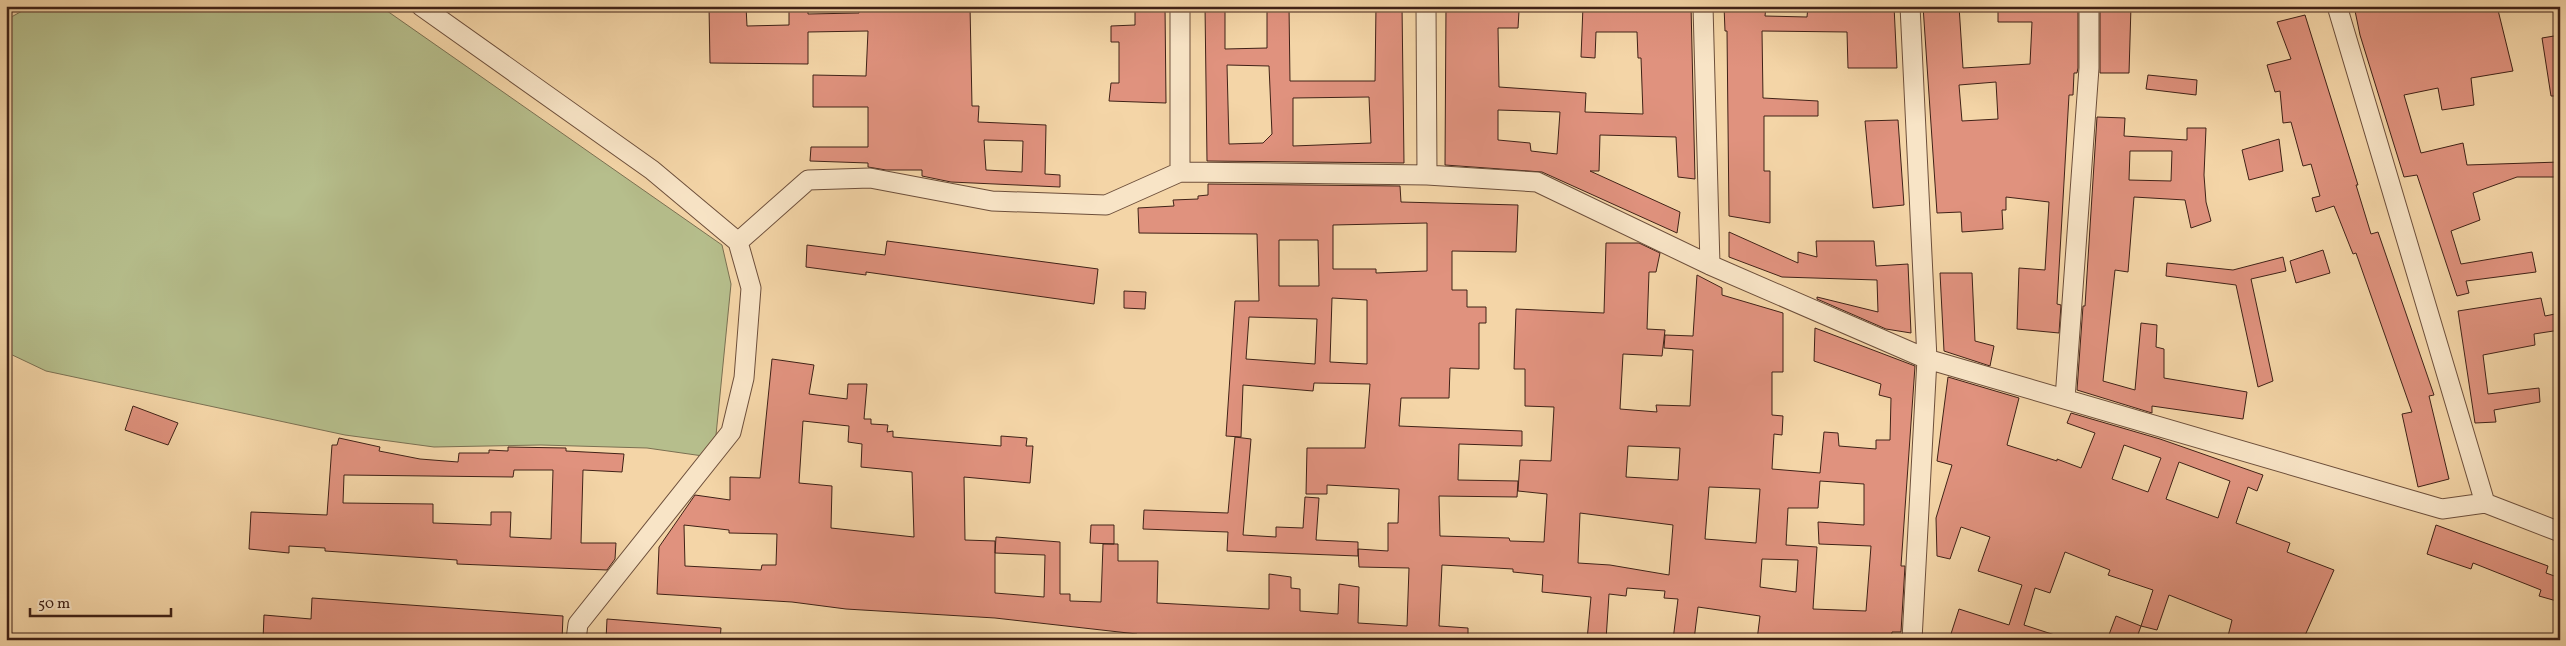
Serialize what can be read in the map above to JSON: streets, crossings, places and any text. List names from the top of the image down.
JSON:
{
  "scale_bar": "50 m"
}
